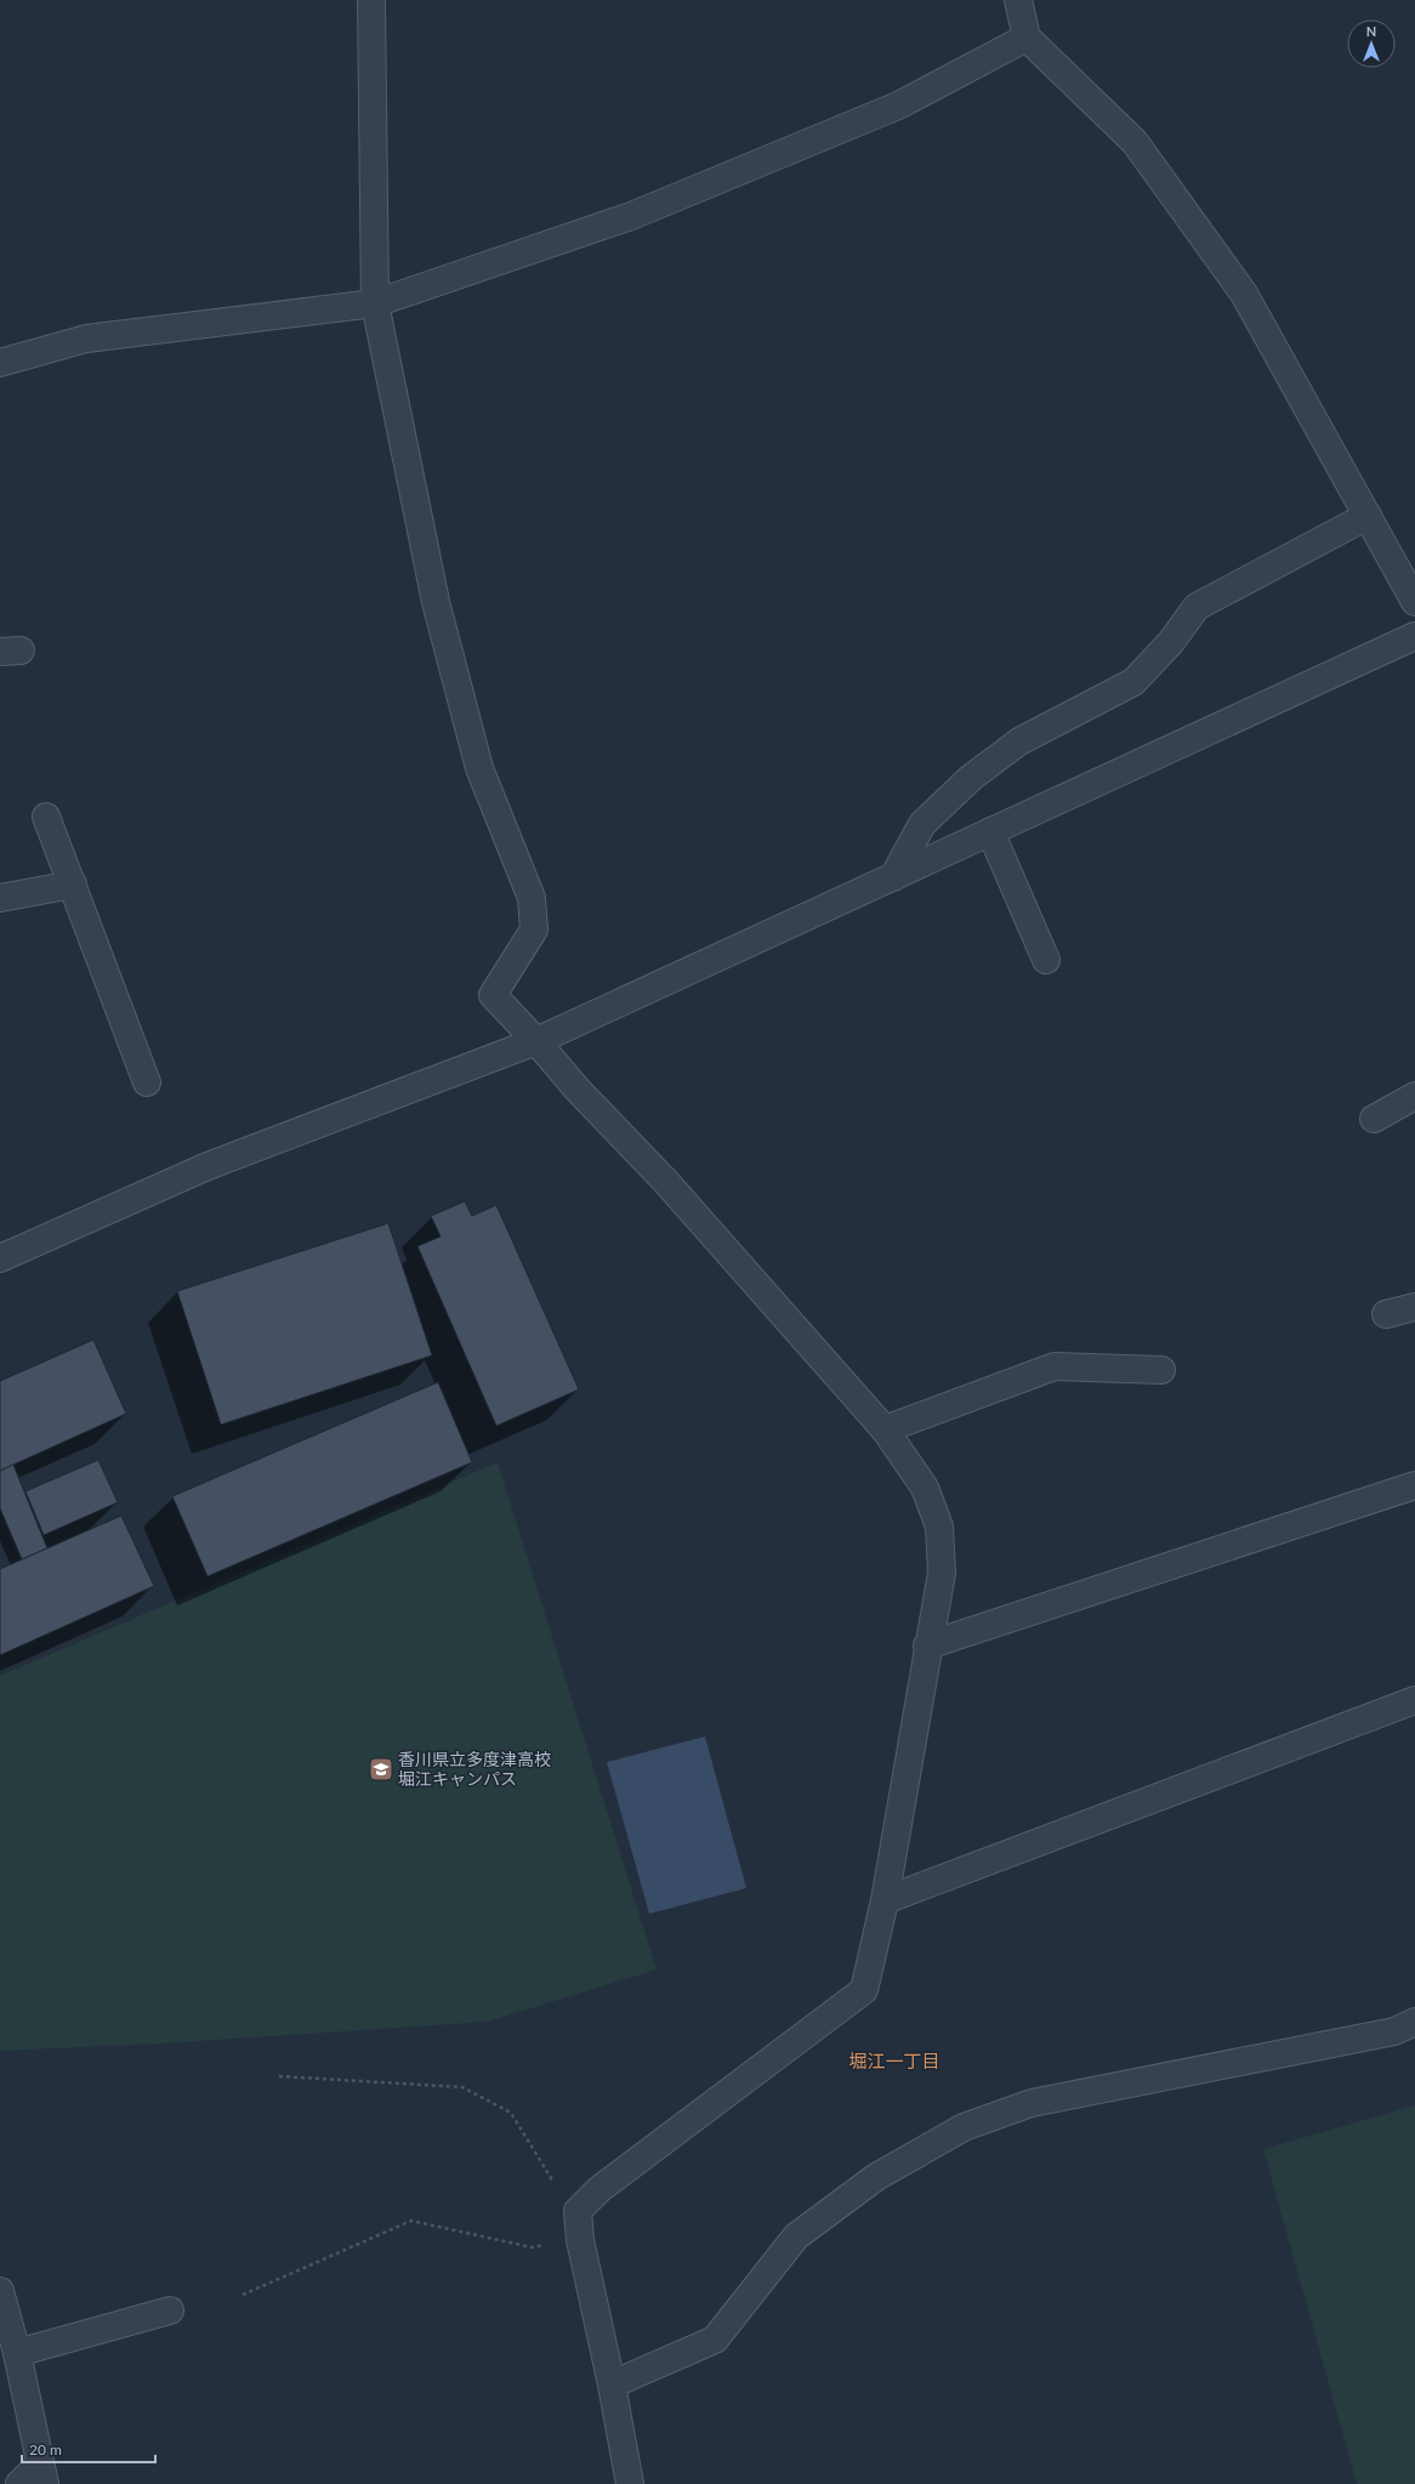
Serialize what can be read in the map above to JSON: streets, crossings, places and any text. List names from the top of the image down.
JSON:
{
  "districts": ["堀江一丁目"],
  "places": {
    "school or university": ["香川県立多度津高校 堀江キャンパス"]
  },
  "scale_bar": "20 m",
  "north": "top"
}
